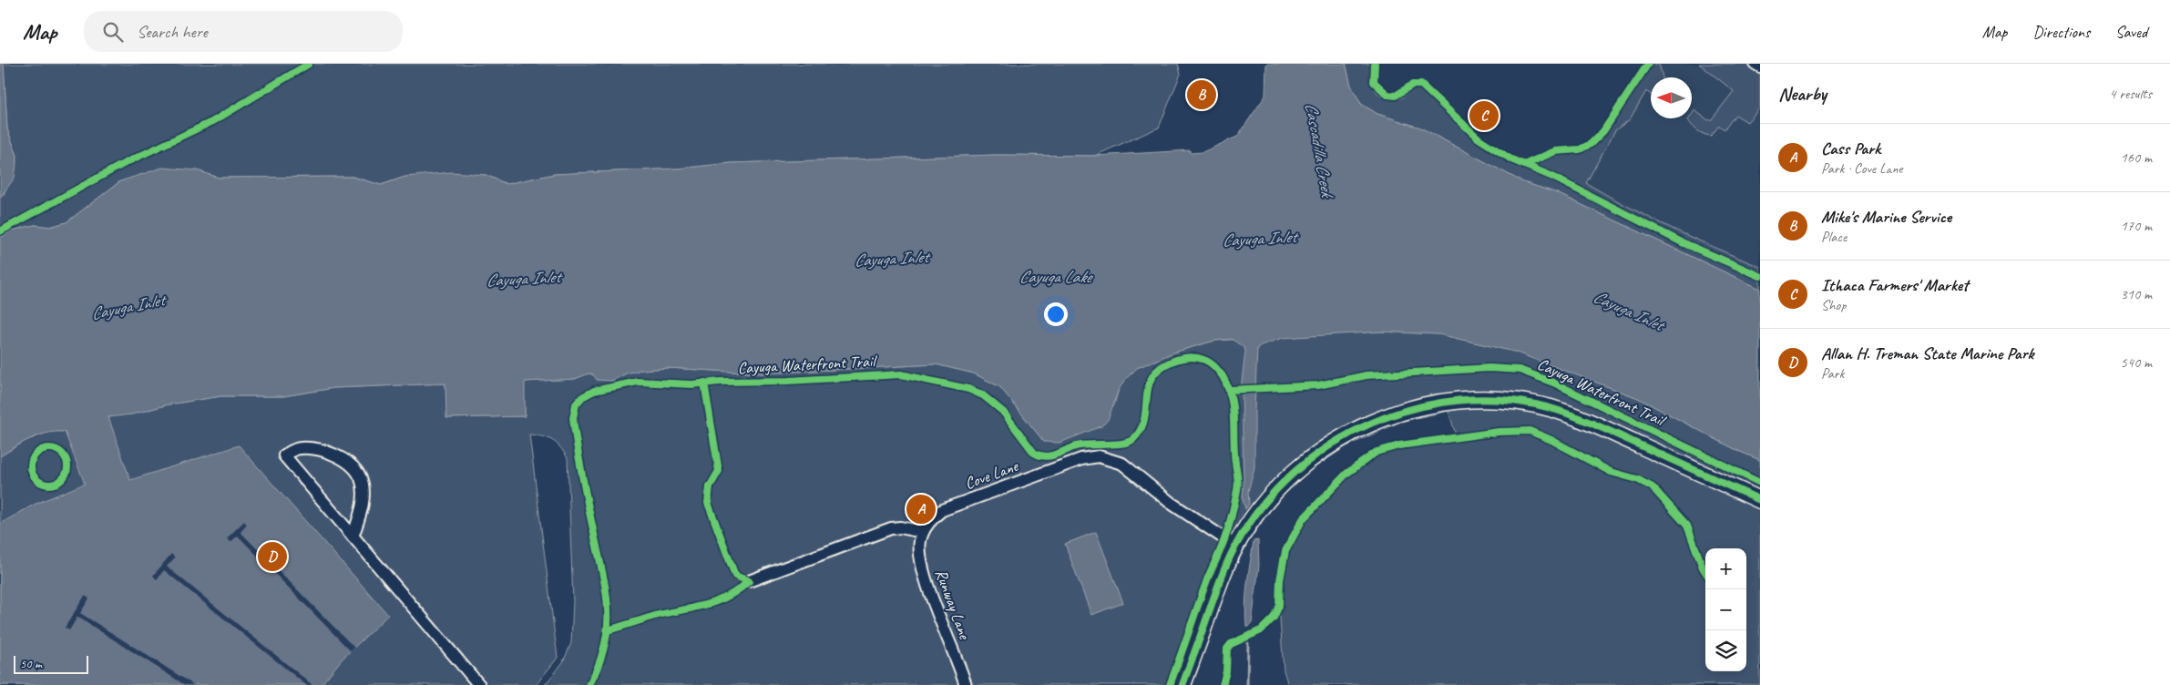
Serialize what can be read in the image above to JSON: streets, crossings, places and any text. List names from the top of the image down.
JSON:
{
  "streets": {
    "street": ["Cove Lane", "Runway Lane"],
    "cycle path": ["Cayuga Waterfront Trail"]
  },
  "crossings": [
    ["Cove Lane", "Runway Lane"]
  ],
  "water": ["Cascadilla Creek", "Cayuga Inlet", "Cayuga Lake"],
  "scale_bar": "50 m",
  "north": "left",
  "page": {
    "header": "Map",
    "search": "Search here",
    "nav": ["Map", "Directions", "Saved"],
    "heading": ["Nearby", "4 results"],
    "pins": [
      "B",
      "C",
      "A",
      "D"
    ],
    "list": [
      {
        "mark": "A",
        "name": "Cass Park",
        "note": "Park · Cove Lane",
        "value": "160 m"
      },
      {
        "mark": "B",
        "name": "Mike's Marine Service",
        "note": "Place",
        "value": "170 m"
      },
      {
        "mark": "C",
        "name": "Ithaca Farmers' Market",
        "note": "Shop",
        "value": "310 m"
      },
      {
        "mark": "D",
        "name": "Allan H. Treman State Marine Park",
        "note": "Park",
        "value": "540 m"
      }
    ],
    "map_buttons": ["+", "−"],
    "scale": "50 m"
  }
}
